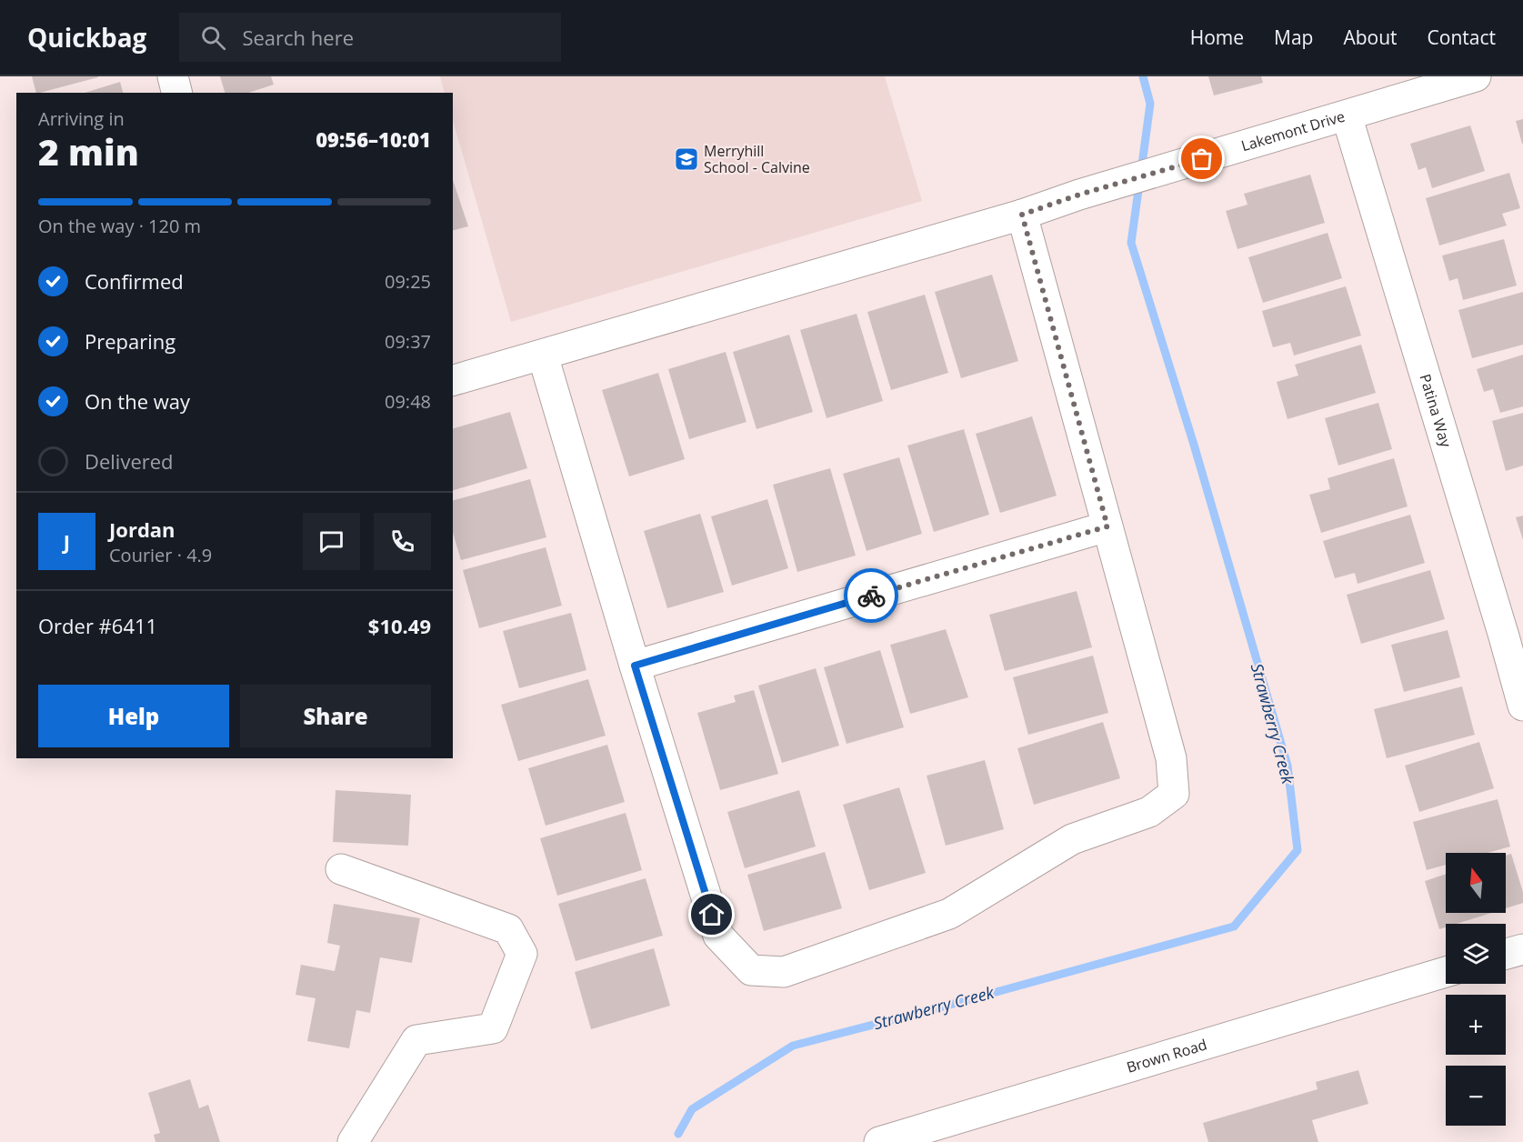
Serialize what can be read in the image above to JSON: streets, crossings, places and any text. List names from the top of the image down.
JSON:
{
  "streets": {
    "street": ["Lakemont Drive", "Patina Way", "Brown Road"]
  },
  "crossings": [
    ["Lakemont Drive", "Patina Way"]
  ],
  "water": ["Strawberry Creek"],
  "places": {
    "school or university": ["Merryhill School - Calvine"]
  },
  "north": "top",
  "page": {
    "header": "Quickbag",
    "search": "Search here",
    "nav": [
      "Home",
      "Map",
      "About",
      "Contact"
    ],
    "heading": ["2 min", "Arriving in", "09:56–10:01"],
    "panel": [
      "Jordan",
      "Courier · 4.9",
      "Order #6411",
      "$10.49"
    ],
    "bar": "On the way · 120 m",
    "list": [
      ["Confirmed", "09:25"],
      ["Preparing", "09:37"],
      ["On the way", "09:48"],
      "Delivered"
    ],
    "round": "J",
    "buttons": ["Help", "Share"],
    "map_buttons": ["+", "−"]
  }
}
